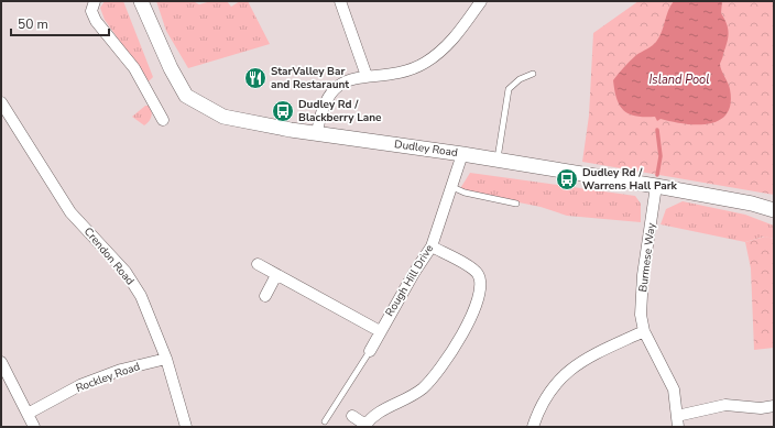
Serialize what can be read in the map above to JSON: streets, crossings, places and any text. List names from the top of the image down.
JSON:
{
  "streets": {
    "main road": ["Dudley Road"],
    "street": [
      "Crendon Road",
      "Burmese Way",
      "Rough Hill Drive",
      "Rockley Road"
    ]
  },
  "crossings": [
    ["Dudley Road", "Burmese Way"],
    ["Dudley Road", "Rough Hill Drive"],
    ["Crendon Road", "Rockley Road"]
  ],
  "water": ["Island Pool"],
  "places": {
    "restaurant": ["StarValley Bar and Restaraunt"],
    "bus stop": ["Dudley Rd / Blackberry Lane", "Dudley Rd / Warrens Hall Park"]
  },
  "scale_bar": "50 m"
}
